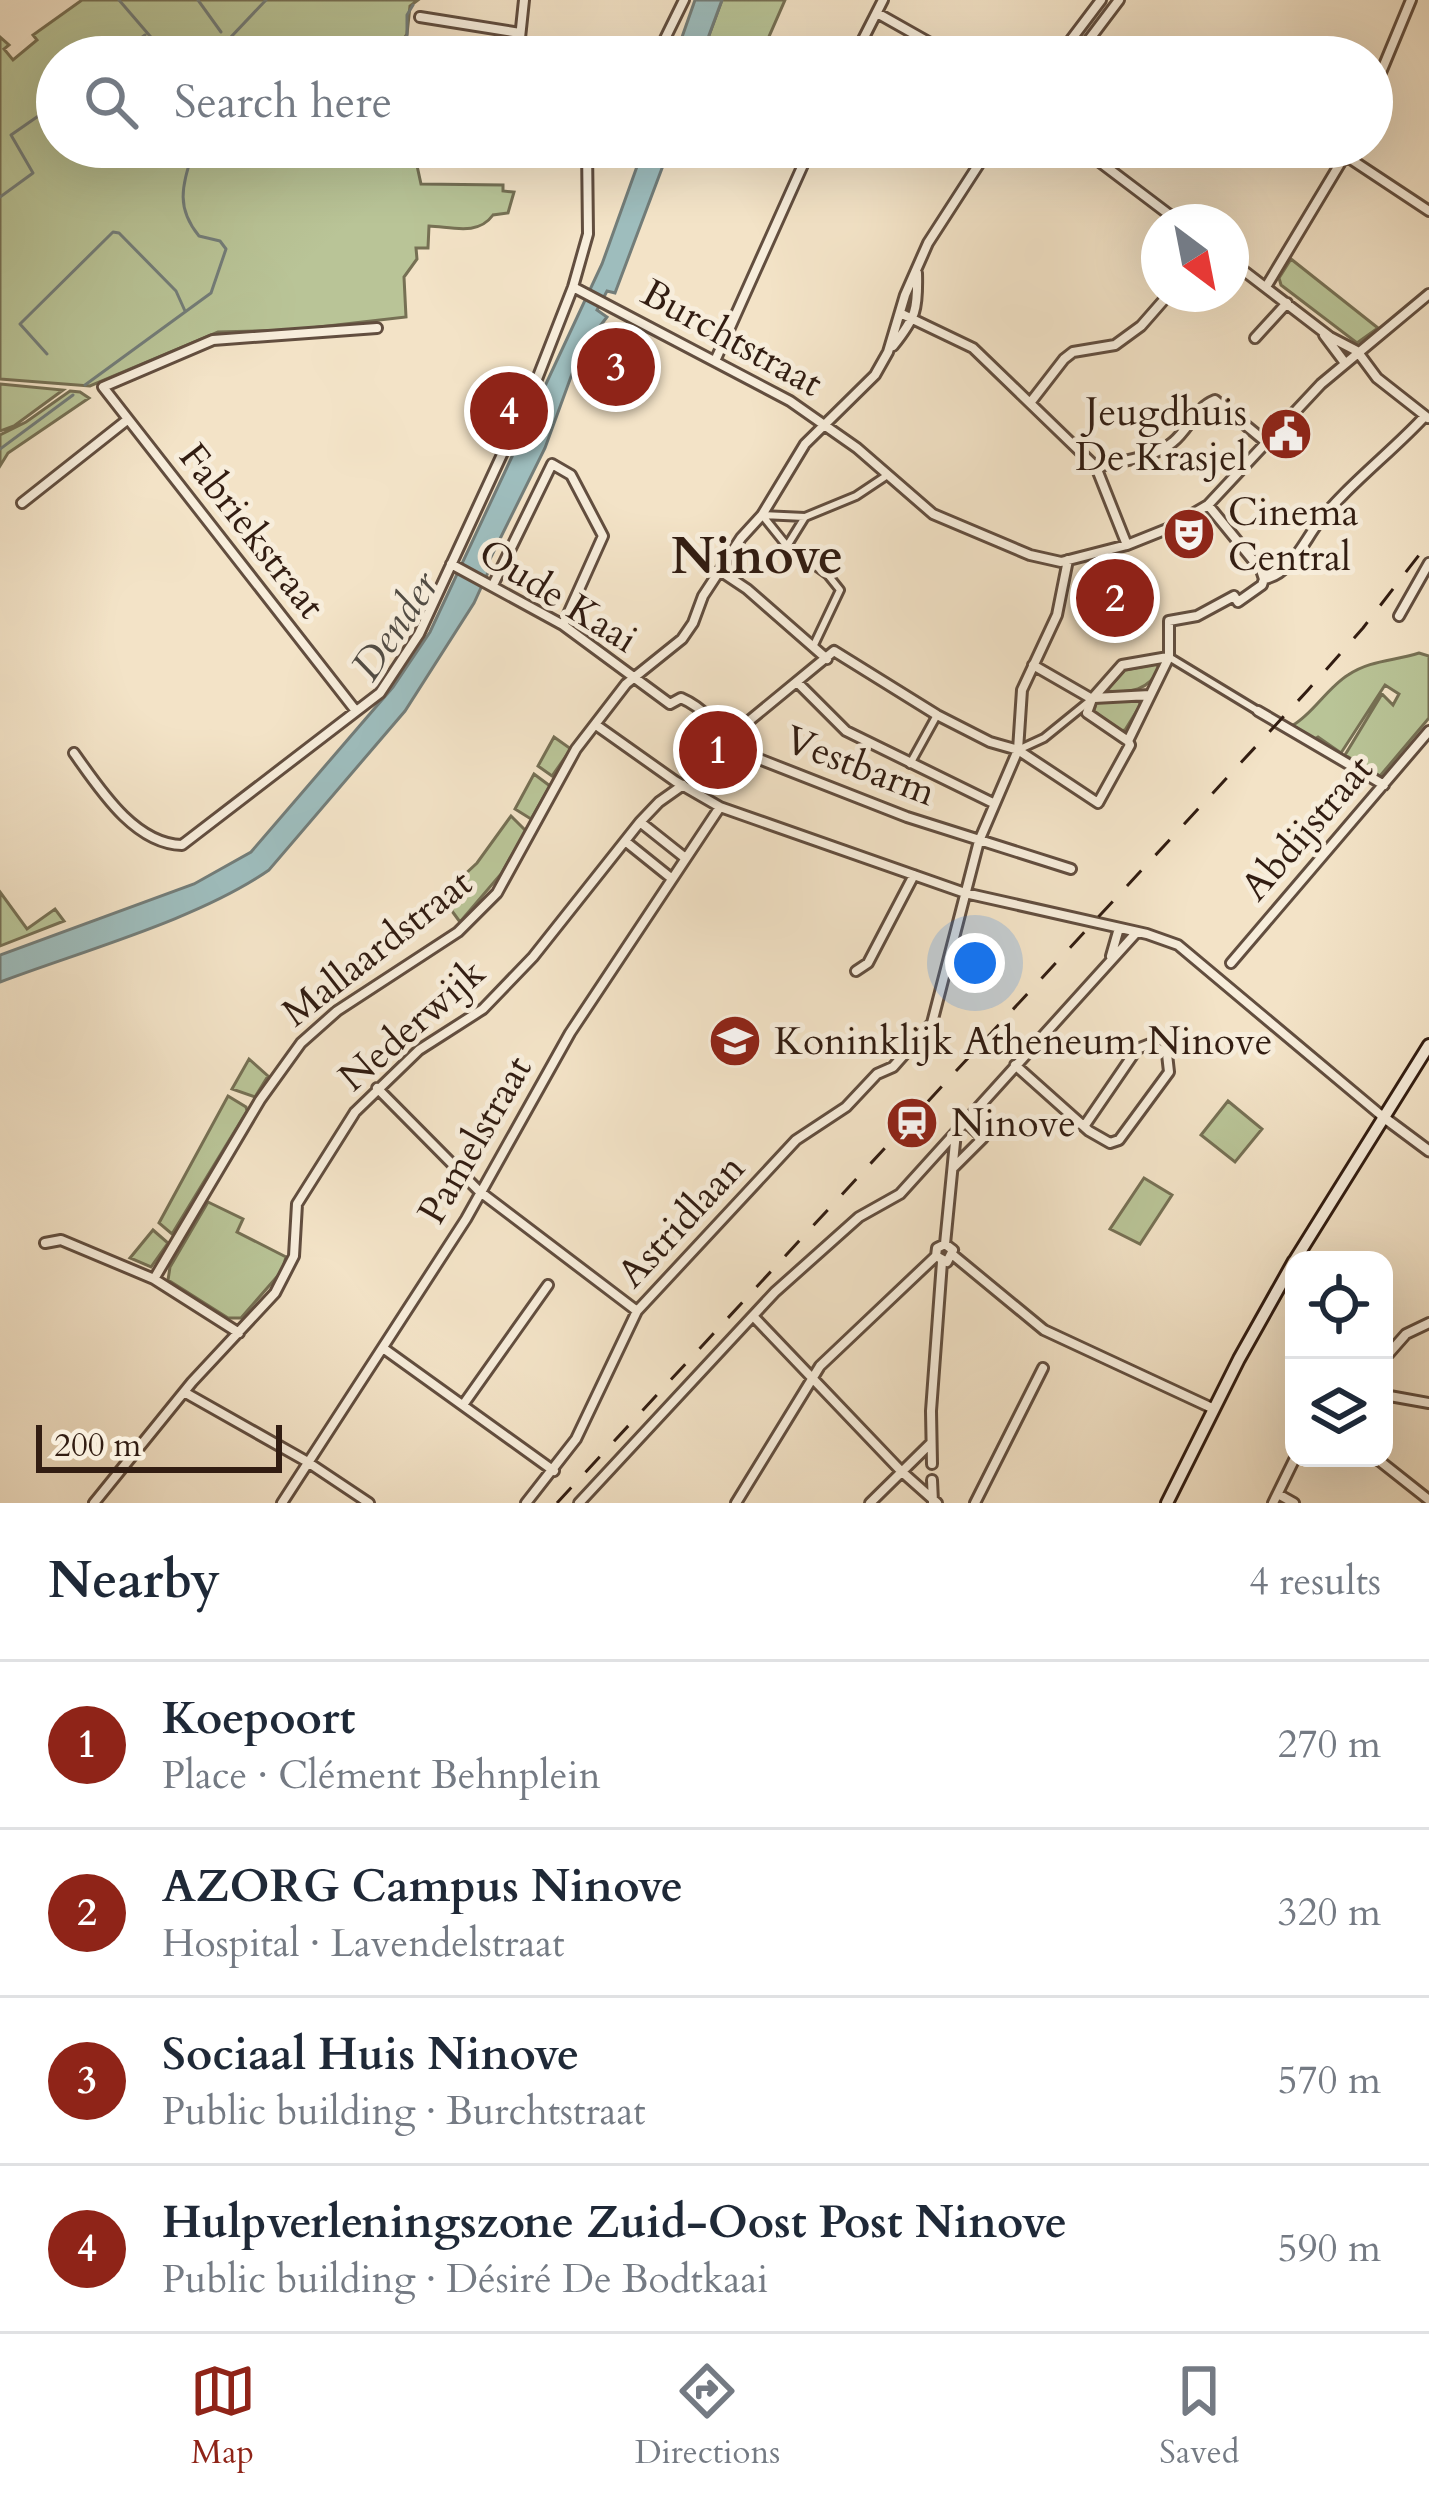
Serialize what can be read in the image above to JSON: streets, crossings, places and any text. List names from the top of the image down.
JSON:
{
  "streets": {
    "street": [
      "Burchtstraat",
      "Fabriekstraat",
      "Oude Kaai",
      "Vestbarm",
      "Abdijstraat",
      "Mallaardstraat",
      "Nederwijk",
      "Pamelstraat",
      "Astridlaan"
    ]
  },
  "crossings": [
    ["Burchtstraat", "Mallaardstraat"],
    ["Oude Kaai", "Vestbarm"],
    ["Oude Kaai", "Mallaardstraat"]
  ],
  "districts": ["Ninove"],
  "water": ["Dender"],
  "places": {
    "public building": ["Jeugdhuis De Krasjel"],
    "theatre": ["Cinema Central"],
    "school or university": ["Koninklijk Atheneum Ninove"],
    "station": ["Ninove"]
  },
  "scale_bar": "200 m",
  "north": "bottom right",
  "page": {
    "search": "Search here",
    "pins": [
      "3",
      "4",
      "2",
      "1"
    ],
    "scale": "200 m",
    "heading": ["Nearby", "4 results"],
    "list": [
      {
        "mark": "1",
        "name": "Koepoort",
        "note": "Place · Clément Behnplein",
        "value": "270 m"
      },
      {
        "mark": "2",
        "name": "AZORG Campus Ninove",
        "note": "Hospital · Lavendelstraat",
        "value": "320 m"
      },
      {
        "mark": "3",
        "name": "Sociaal Huis Ninove",
        "note": "Public building · Burchtstraat",
        "value": "570 m"
      },
      {
        "mark": "4",
        "name": "Hulpverleningszone Zuid-Oost Post Ninove",
        "note": "Public building · Désiré De Bodtkaai",
        "value": "590 m"
      }
    ],
    "nav": ["Map", "Directions", "Saved"]
  }
}
